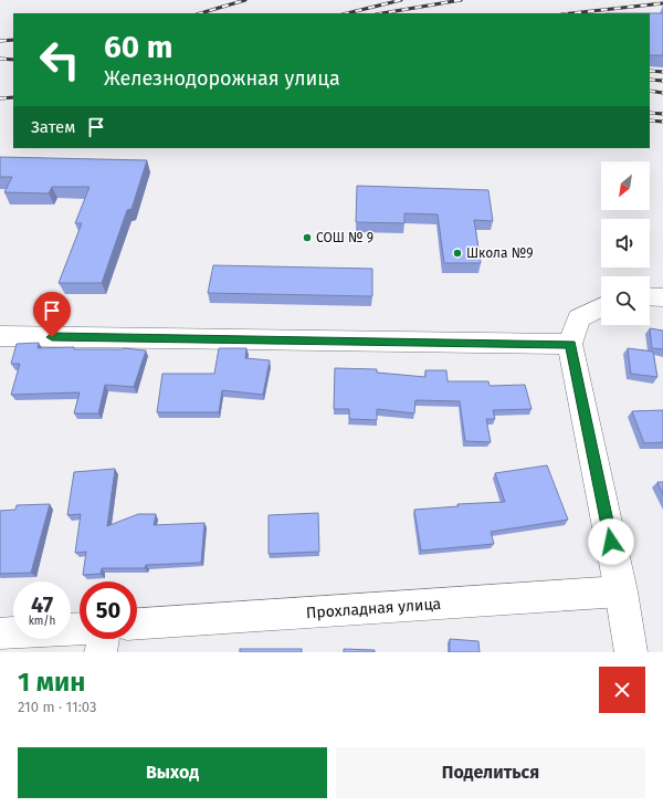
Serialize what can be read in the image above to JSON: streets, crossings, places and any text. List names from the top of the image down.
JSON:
{
  "streets": {
    "street": ["Прохладная улица"]
  },
  "places": ["СОШ № 9", "Школа №9"],
  "north": "bottom left",
  "page": {
    "turn": ["60 m", "Железнодорожная улица"],
    "then": "Затем",
    "speed": "47 km/h",
    "limit": "50",
    "heading": ["1 мин", "210 m · 11:03"],
    "buttons": ["Выход", "Поделиться"]
  }
}
